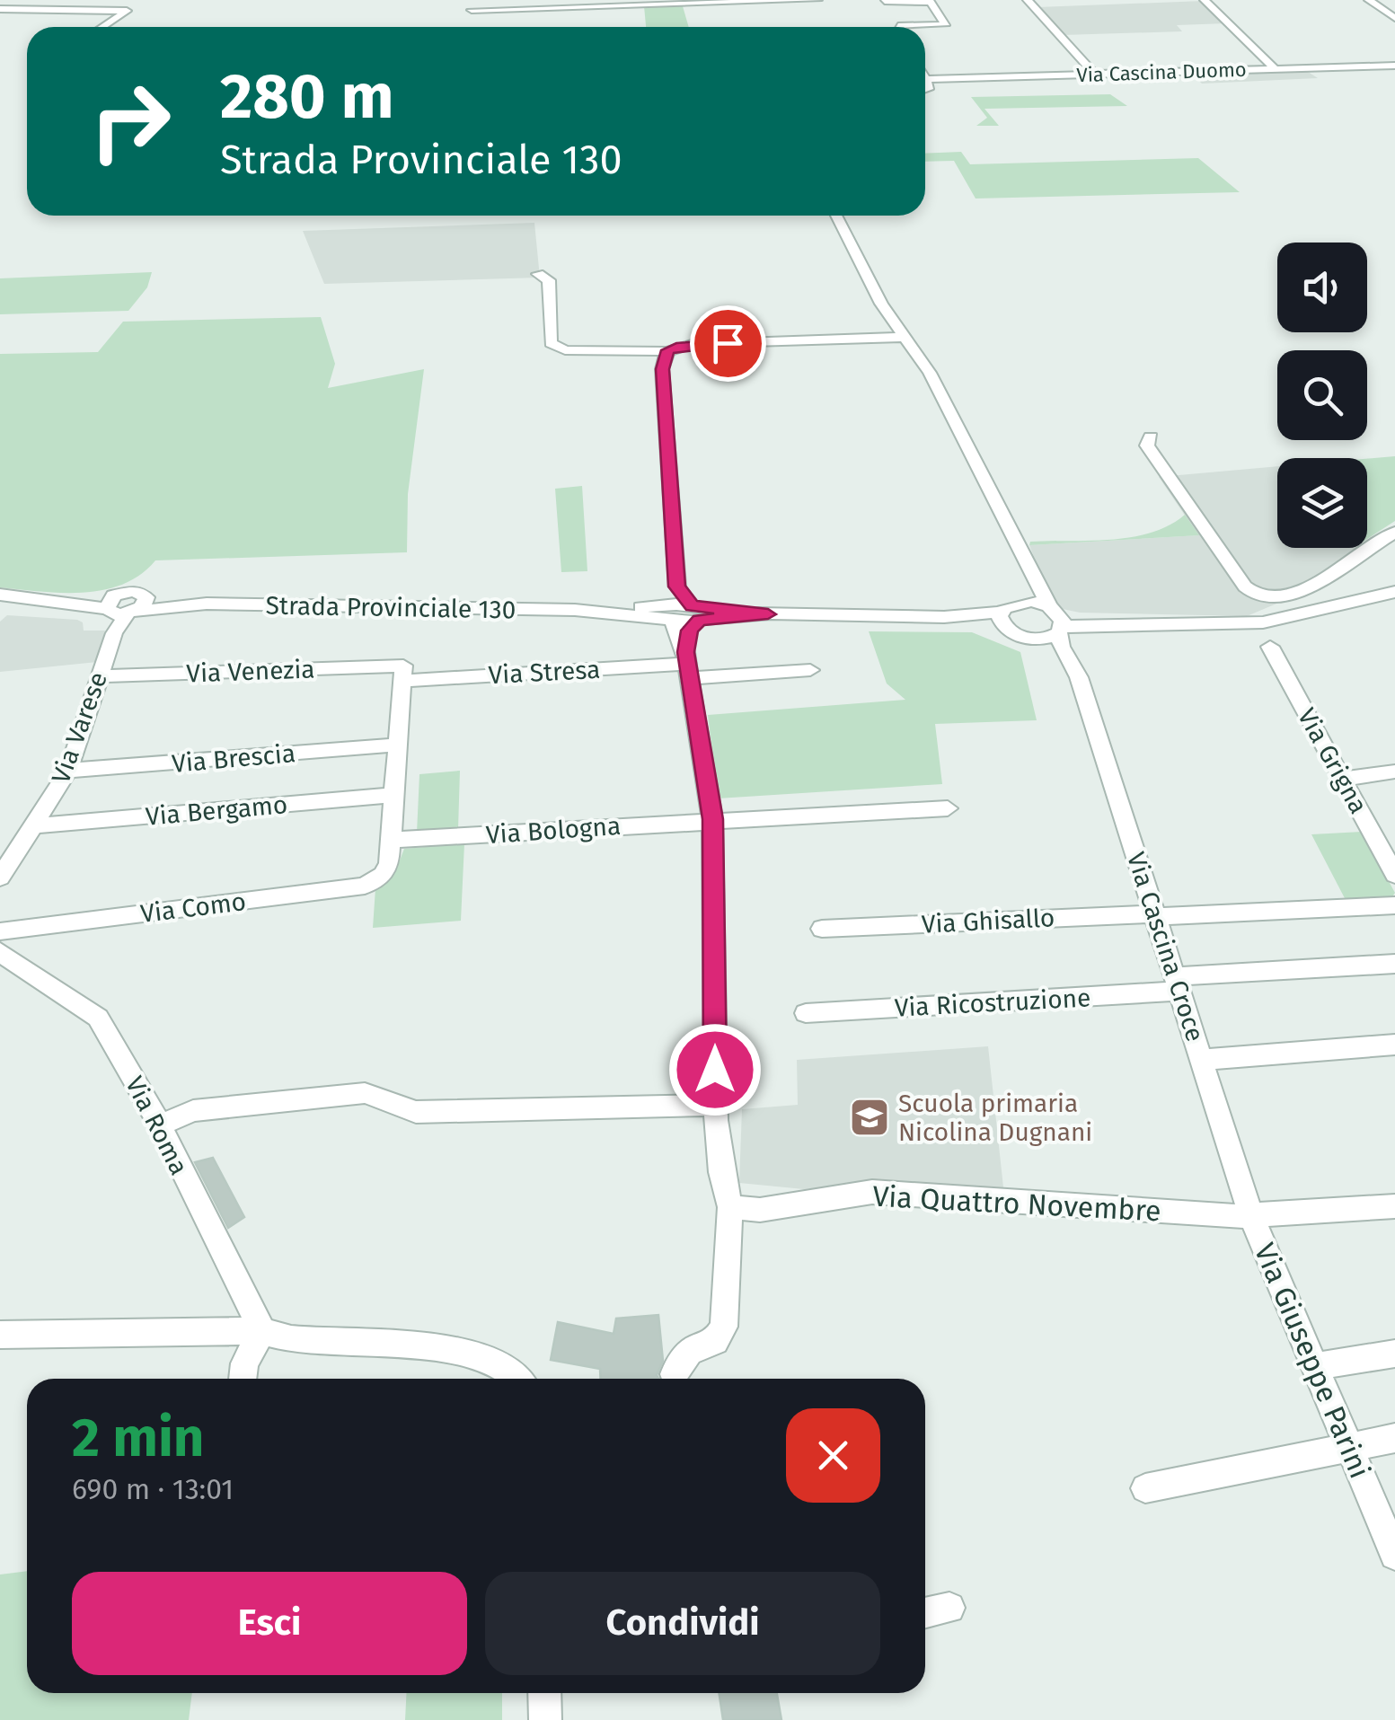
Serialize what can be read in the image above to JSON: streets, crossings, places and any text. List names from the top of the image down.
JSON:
{
  "streets": {
    "street": [
      "Via Cascina Duomo",
      "Strada Provinciale 130",
      "Via Venezia",
      "Via Stresa",
      "Via Varese",
      "Via Brescia",
      "Via Grigna",
      "Via Bergamo",
      "Via Bologna",
      "Via Como",
      "Via Ghisallo",
      "Via Cascina Croce",
      "Via Ricostruzione",
      "Via Roma",
      "Via Quattro Novembre",
      "Via Giuseppe Parini"
    ]
  },
  "crossings": [
    ["Strada Provinciale 130", "Via Varese"],
    ["Strada Provinciale 130", "Via Cascina Croce"],
    ["Via Venezia", "Via Stresa"],
    ["Via Venezia", "Via Varese"],
    ["Via Varese", "Via Brescia"],
    ["Via Varese", "Via Bergamo"],
    ["Via Bologna", "Via Como"],
    ["Via Como", "Via Roma"],
    ["Via Ghisallo", "Via Cascina Croce"],
    ["Via Cascina Croce", "Via Ricostruzione"],
    ["Via Cascina Croce", "Via Quattro Novembre"],
    ["Via Cascina Croce", "Via Giuseppe Parini"],
    ["Via Quattro Novembre", "Via Giuseppe Parini"]
  ],
  "places": {
    "school or university": ["Scuola primaria Nicolina Dugnani"]
  },
  "page": {
    "turn": ["280 m", "Strada Provinciale 130"],
    "heading": ["2 min", "690 m · 13:01"],
    "buttons": ["Esci", "Condividi"]
  }
}
